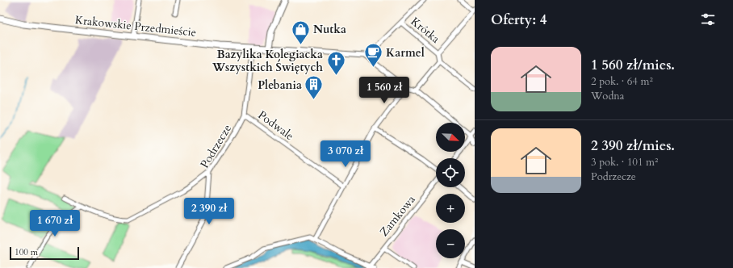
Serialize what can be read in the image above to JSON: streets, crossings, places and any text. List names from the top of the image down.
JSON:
{
  "streets": {
    "street": [
      "Krakowskie Przedmieście",
      "Krótka",
      "Podwale",
      "Podrzecze",
      "Zamkowa"
    ]
  },
  "crossings": [
    ["Krakowskie Przedmieście", "Podrzecze"],
    ["Podwale", "Podrzecze"]
  ],
  "places": {
    "shop": ["Nutka"],
    "cafe": ["Karmel"],
    "church": ["Bazylika Kolegiacka Wszystkich Świętych"],
    "building": ["Plebania"]
  },
  "scale_bar": "100 m",
  "north": "bottom right",
  "page": {
    "heading": "Oferty: 4",
    "list": [
      {
        "name": "1 560 zł/mies.",
        "note": "2 pok. · 64 m² · Wodna"
      },
      {
        "name": "2 390 zł/mies.",
        "note": "3 pok. · 101 m² · Podrzecze"
      }
    ],
    "price": [
      "1 560 zł",
      "3 070 zł",
      "2 390 zł",
      "1 670 zł"
    ],
    "map_buttons": ["+", "−"],
    "scale": "100 m"
  }
}
